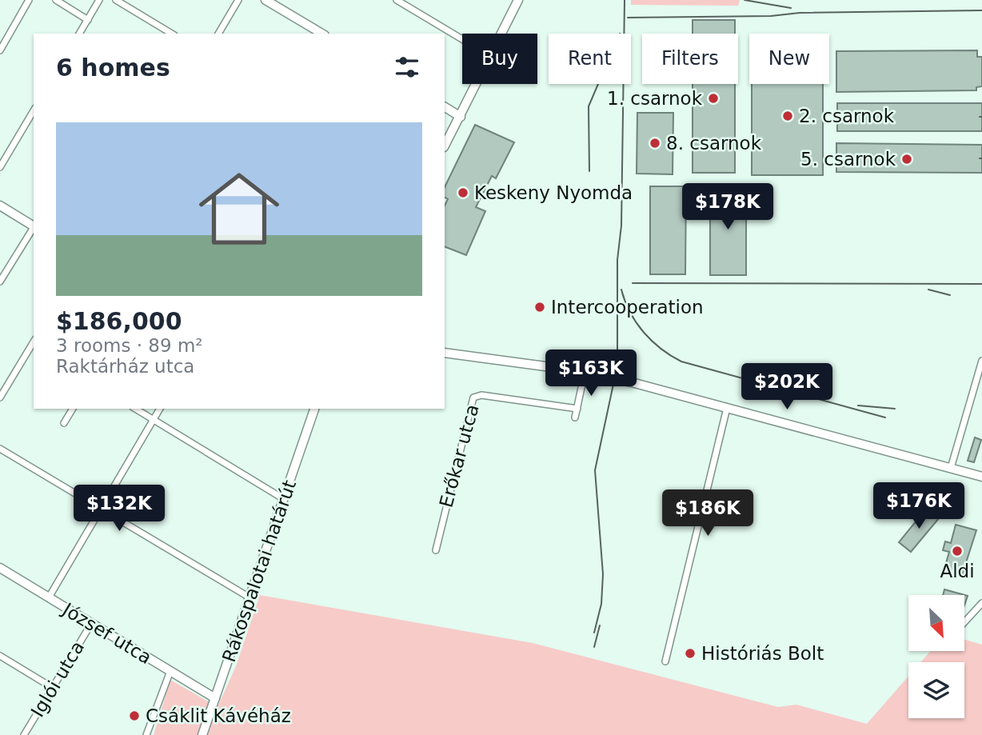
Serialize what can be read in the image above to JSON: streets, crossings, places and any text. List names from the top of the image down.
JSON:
{
  "streets": {
    "street": [
      "Erőkar utca",
      "Rákospalotai határút",
      "József utca",
      "Iglói utca"
    ]
  },
  "crossings": [
    ["Rákospalotai határút", "József utca"],
    ["József utca", "Iglói utca"]
  ],
  "places": [
    "1. csarnok",
    "2. csarnok",
    "8. csarnok",
    "5. csarnok",
    "Keskeny Nyomda",
    "Intercooperation",
    "Aldi",
    "Históriás Bolt",
    "Csáklit Kávéház"
  ],
  "north": "bottom right",
  "page": {
    "chip": [
      "Buy",
      "Rent",
      "Filters",
      "New"
    ],
    "heading": "6 homes",
    "list": [
      {
        "name": "$186,000",
        "note": "3 rooms · 89 m² · Raktárház utca"
      }
    ],
    "price": [
      "$178K",
      "$163K",
      "$202K",
      "$176K",
      "$132K",
      "$186K"
    ]
  }
}
